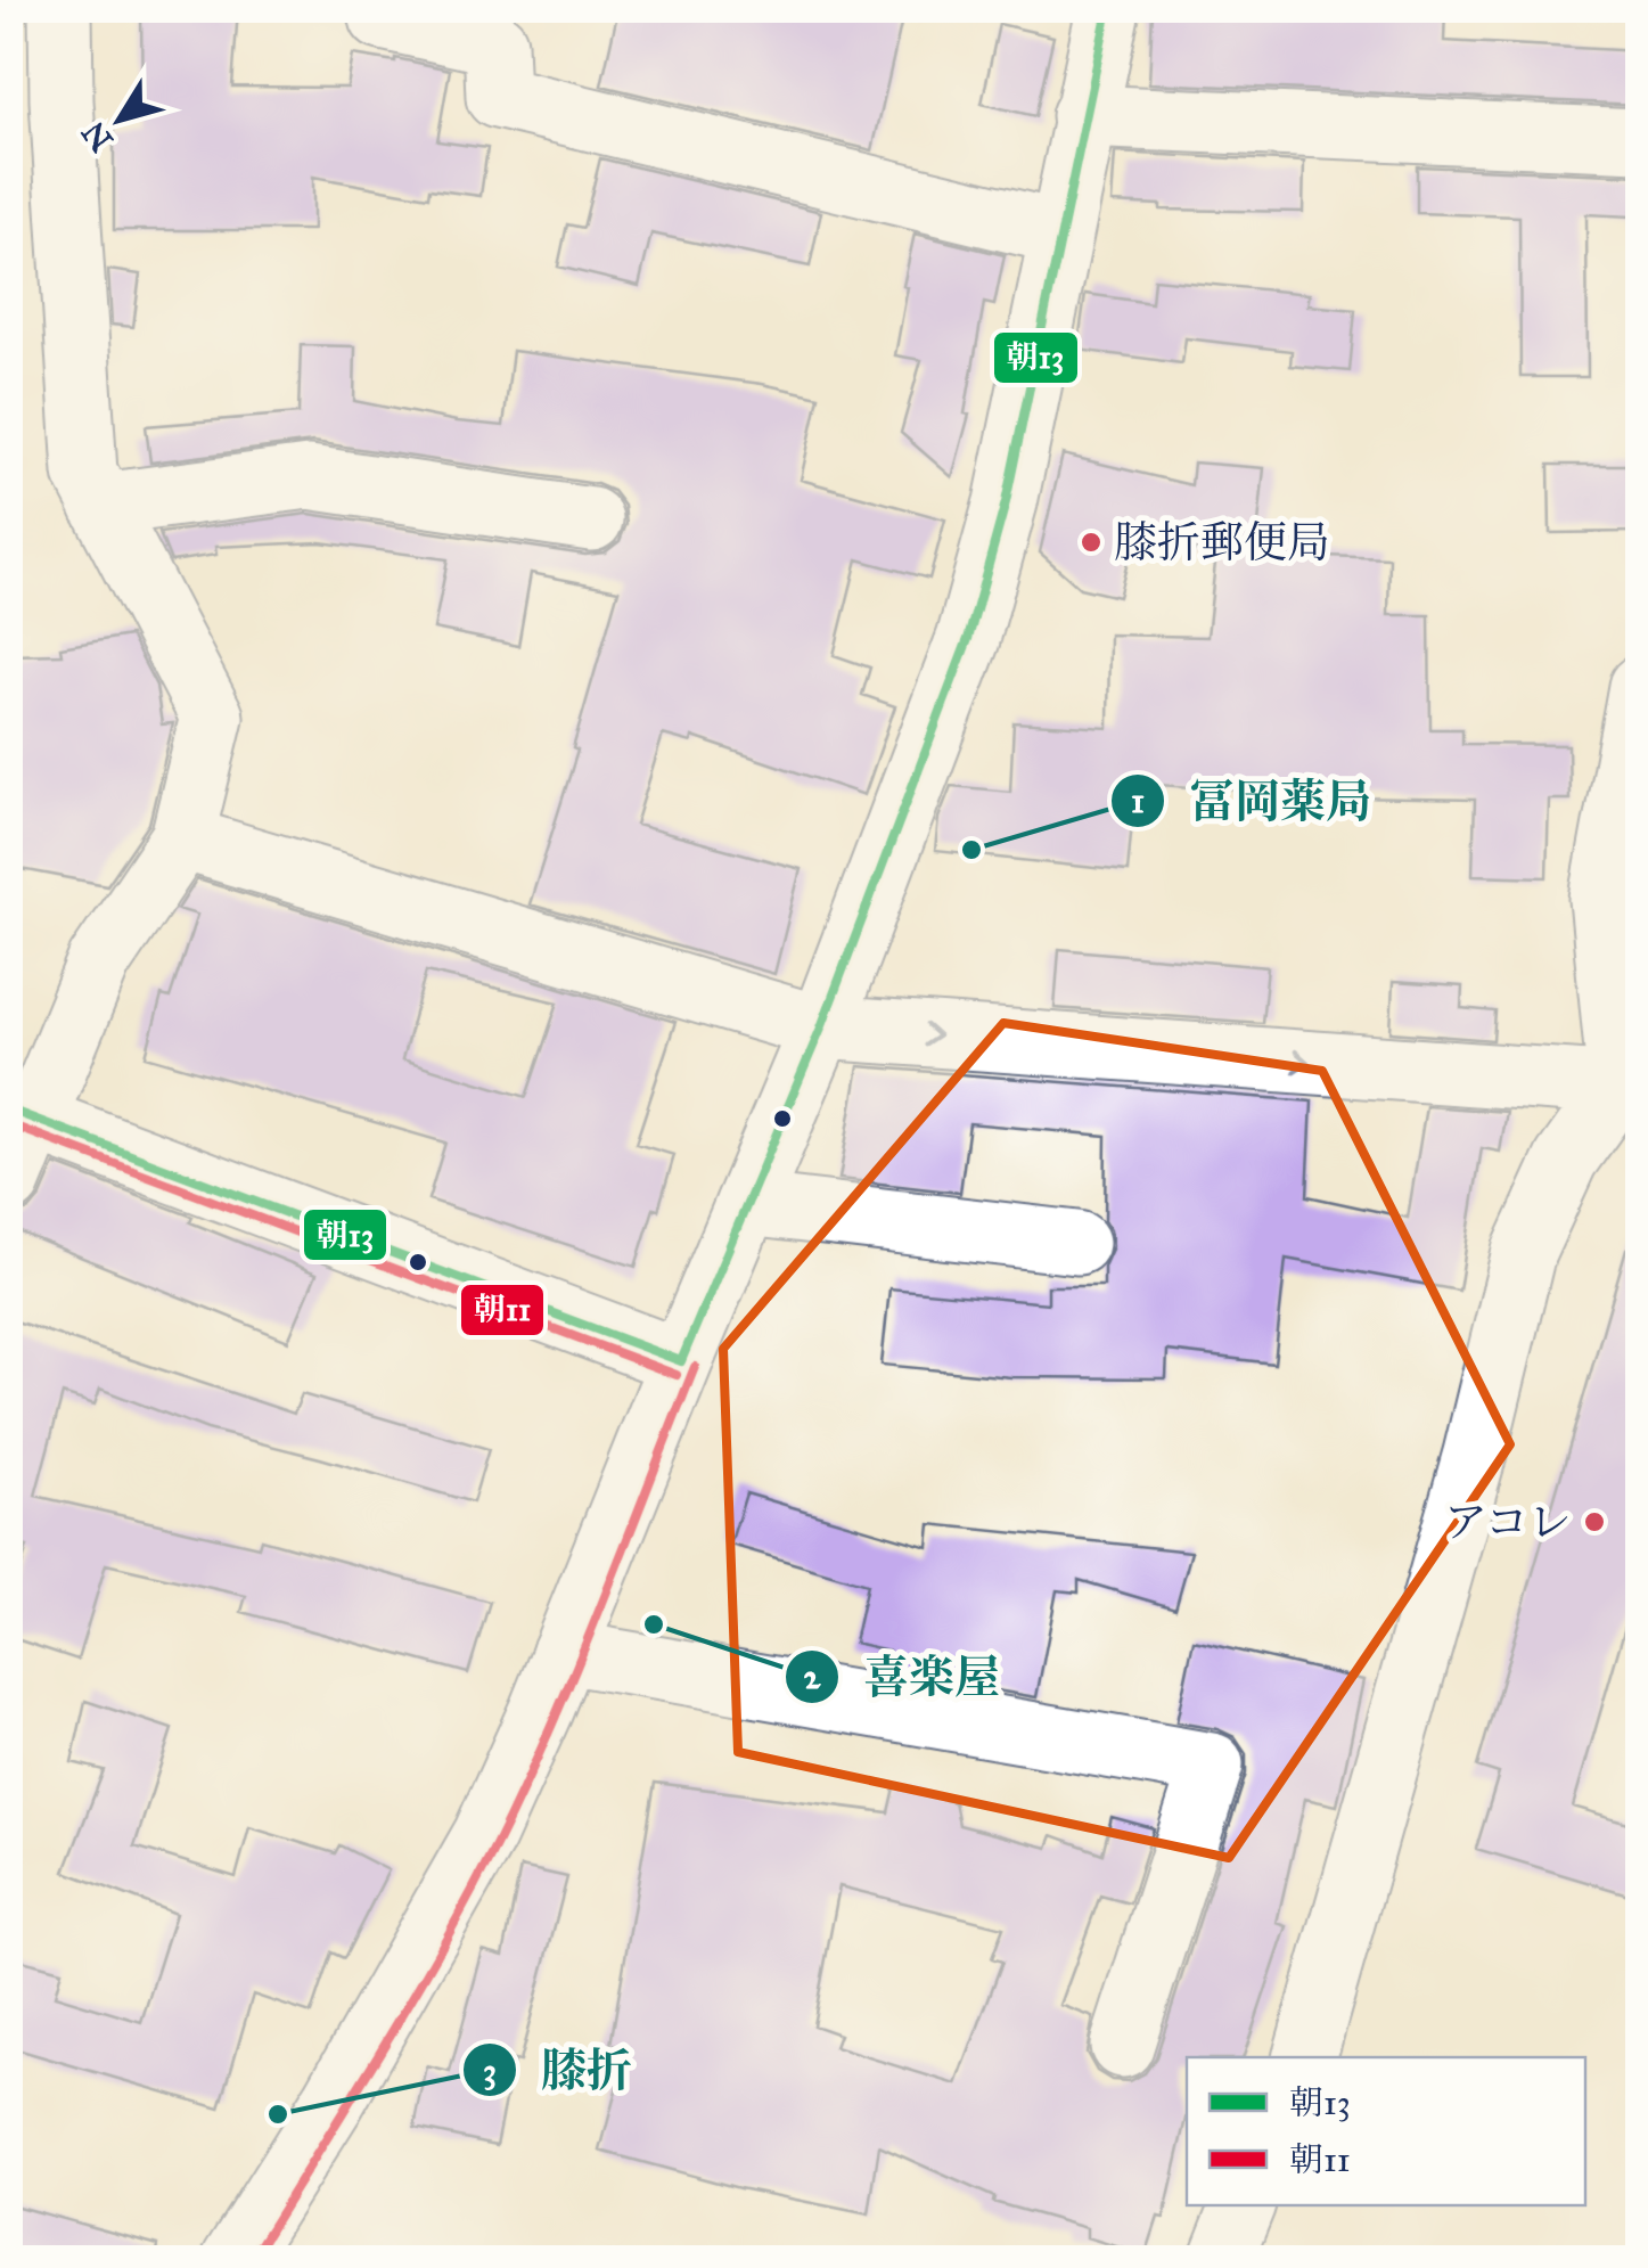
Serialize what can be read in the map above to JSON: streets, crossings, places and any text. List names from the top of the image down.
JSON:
{
  "places": [
    "膝折郵便局",
    "冨岡薬局",
    "アコレ",
    "喜楽屋",
    "膝折"
  ],
  "lines": ["transit line 朝13", "transit line 朝11"],
  "legend": ["朝13", "朝11"],
  "north": "bottom left"
}
